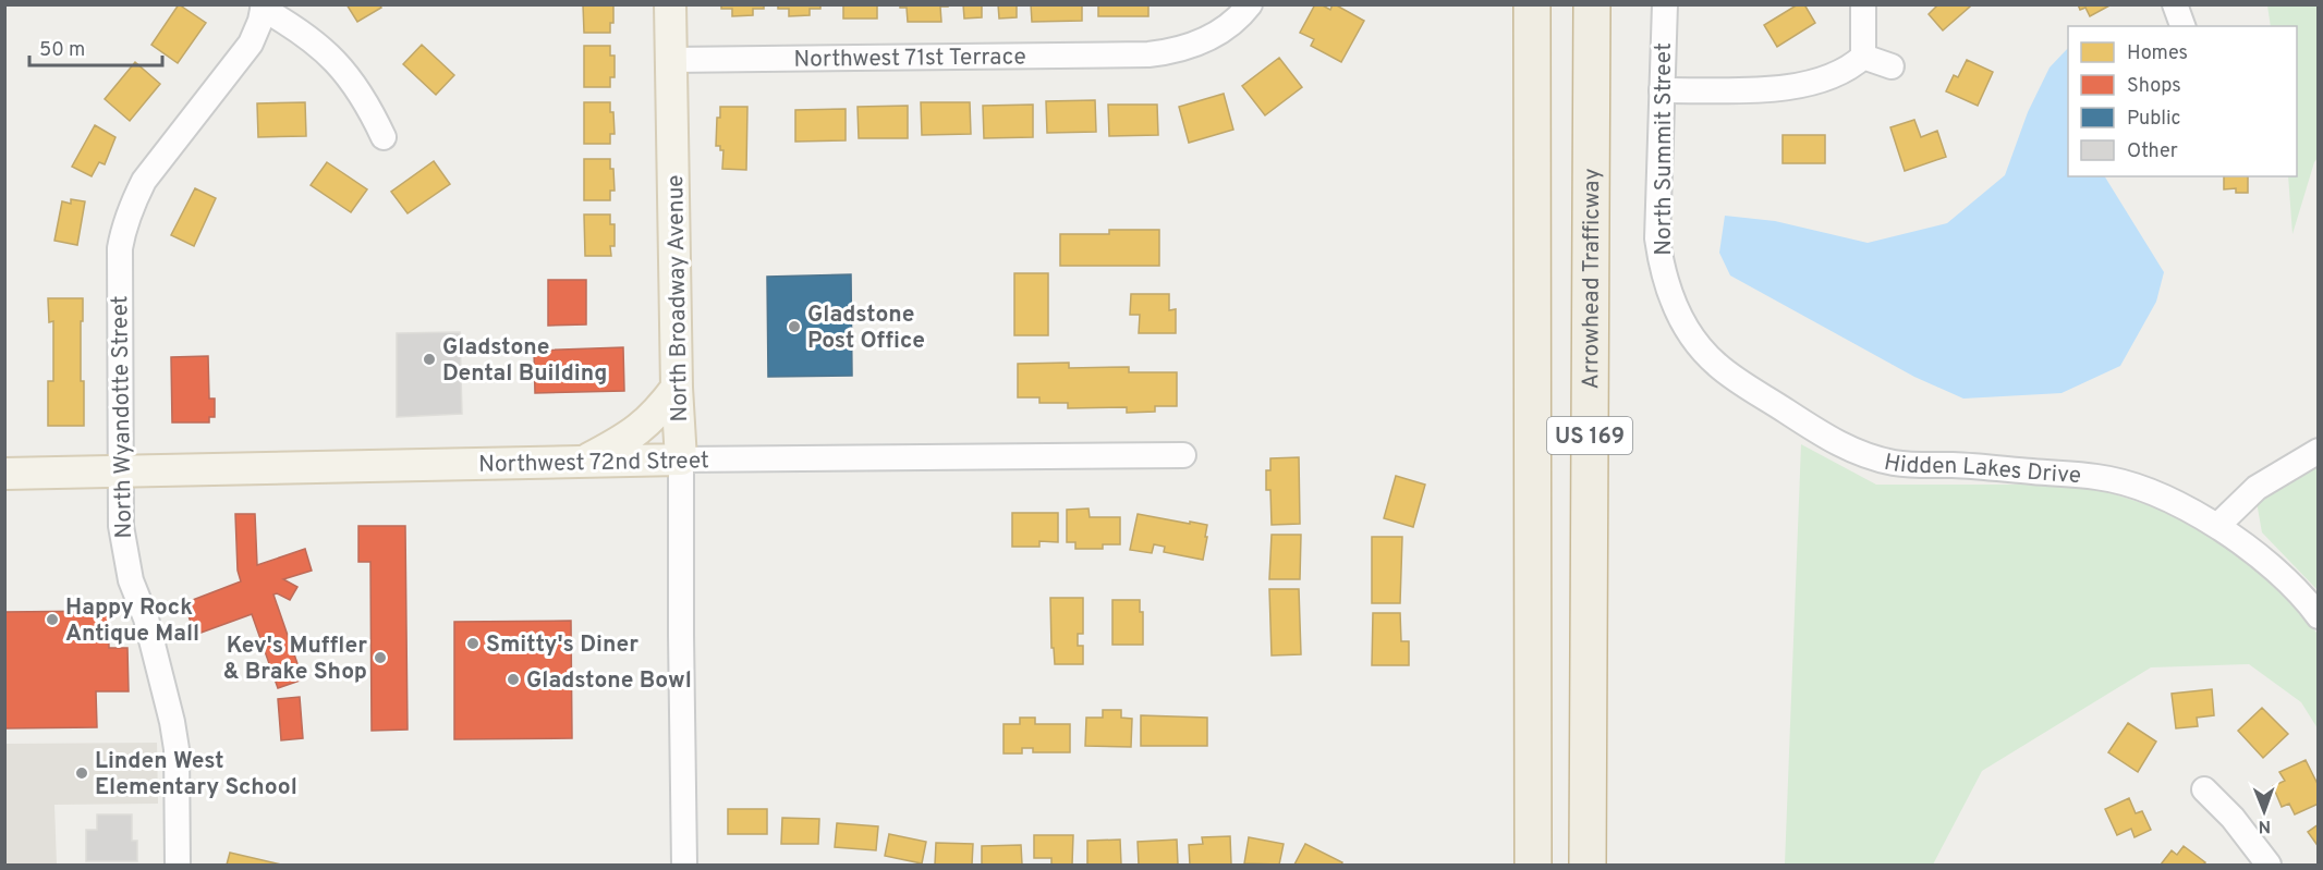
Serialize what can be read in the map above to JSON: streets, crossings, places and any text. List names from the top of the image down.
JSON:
{
  "streets": {
    "highway": ["Arrowhead Trafficway", "US 169"],
    "main road": ["North Broadway Avenue", "Northwest 72nd Street"],
    "street": [
      "Northwest 71st Terrace",
      "North Summit Street",
      "North Wyandotte Street",
      "Hidden Lakes Drive"
    ]
  },
  "crossings": [
    ["Northwest 71st Terrace", "North Broadway Avenue"],
    ["North Summit Street", "Hidden Lakes Drive"],
    ["North Broadway Avenue", "Northwest 72nd Street"],
    ["North Wyandotte Street", "Northwest 72nd Street"]
  ],
  "places": [
    "Gladstone Post Office",
    "Gladstone Dental Building",
    "Happy Rock Antique Mall",
    "Smitty's Diner",
    "Kev's Muffler & Brake Shop",
    "Gladstone Bowl",
    "Linden West Elementary School"
  ],
  "legend": [
    "Homes",
    "Shops",
    "Public",
    "Other"
  ],
  "scale_bar": "50 m",
  "north": "bottom"
}
